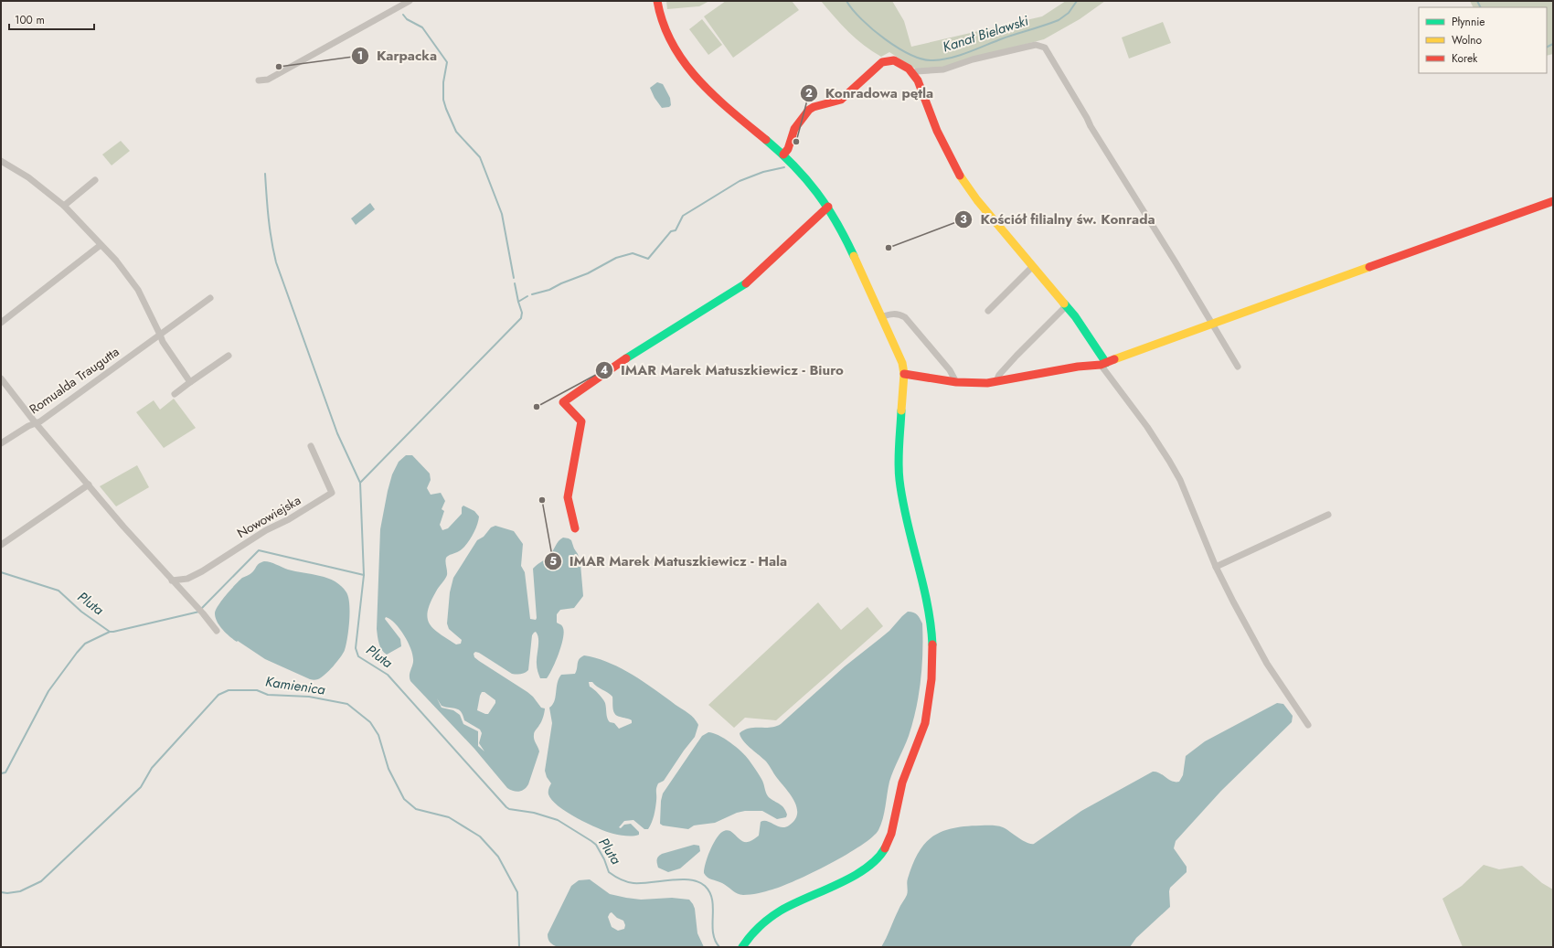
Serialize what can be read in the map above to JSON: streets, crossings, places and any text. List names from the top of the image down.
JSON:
{
  "streets": {
    "street": ["Romualda Traugutta", "Nowowiejska"]
  },
  "water": ["Kanał Bielawski", "Pluta", "Kamienica"],
  "places": [
    "Karpacka",
    "Konradowa pętla",
    "Kościół filialny św. Konrada",
    "IMAR Marek Matuszkiewicz - Biuro",
    "IMAR Marek Matuszkiewicz - Hala"
  ],
  "legend": ["Płynnie", "Wolno", "Korek"],
  "scale_bar": "100 m"
}
